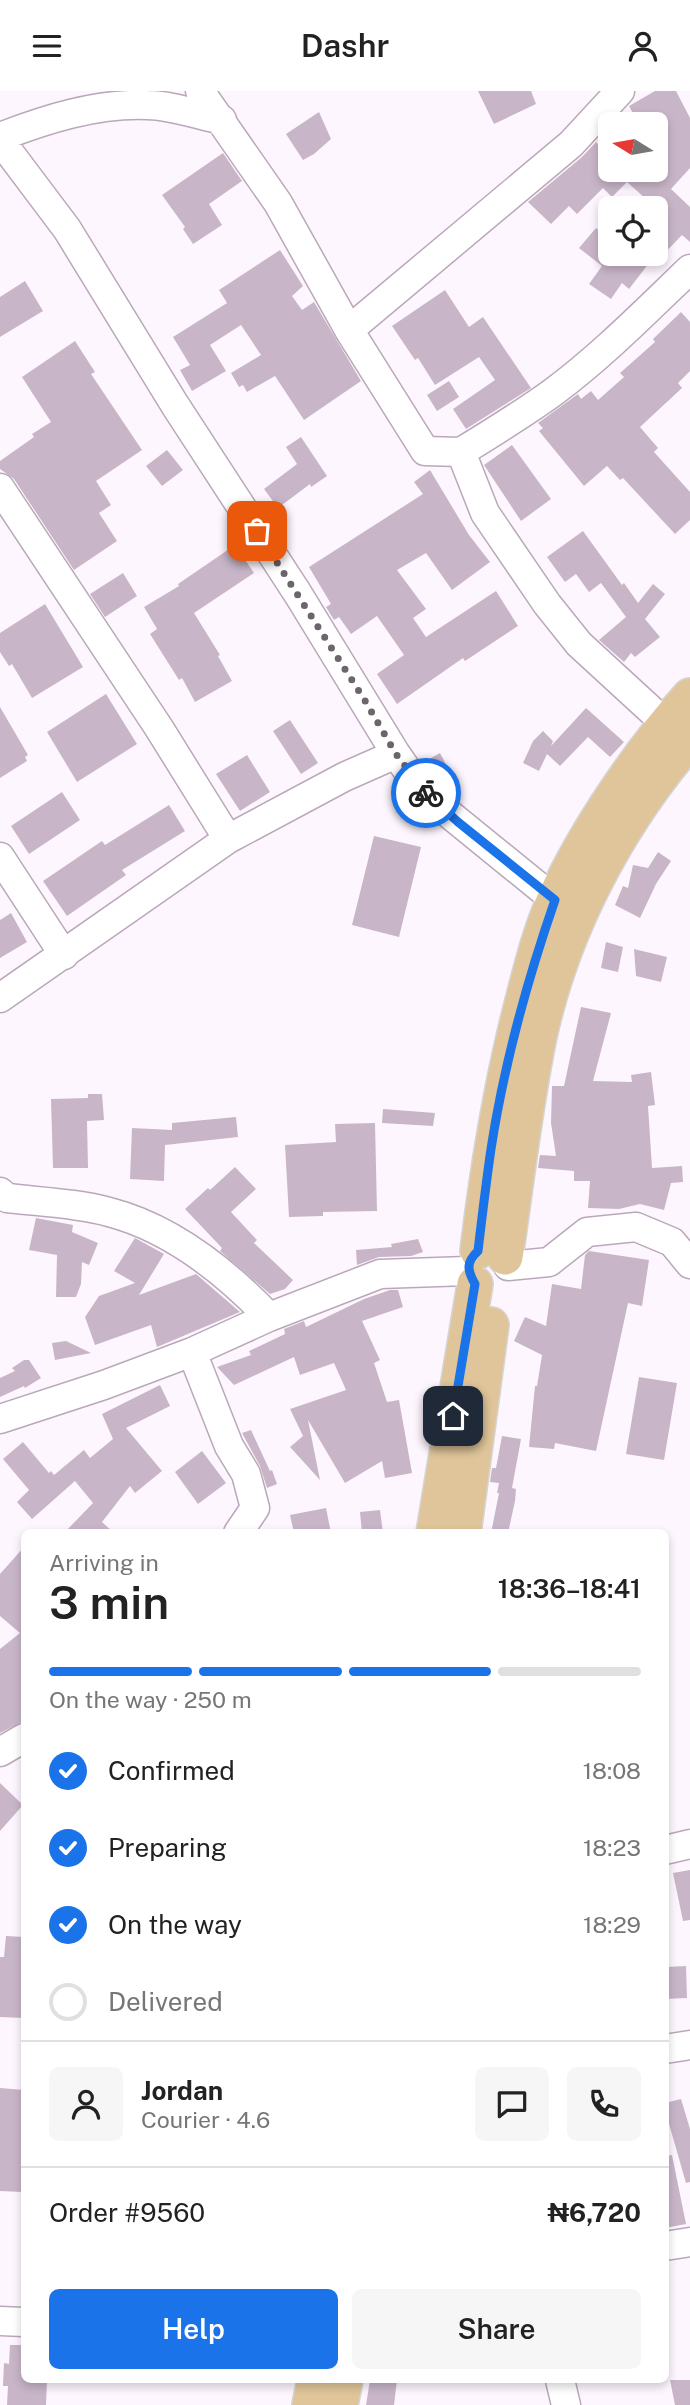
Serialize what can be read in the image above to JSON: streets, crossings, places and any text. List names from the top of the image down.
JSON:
{
  "north": "left",
  "page": {
    "header": "Dashr",
    "heading": ["3 min", "Arriving in", "18:36–18:41"],
    "panel": [
      "Jordan",
      "Courier · 4.6",
      "Order #9560",
      "₦6,720"
    ],
    "bar": "On the way · 250 m",
    "list": [
      ["Confirmed", "18:08"],
      ["Preparing", "18:23"],
      ["On the way", "18:29"],
      "Delivered"
    ],
    "buttons": ["Help", "Share"]
  }
}
